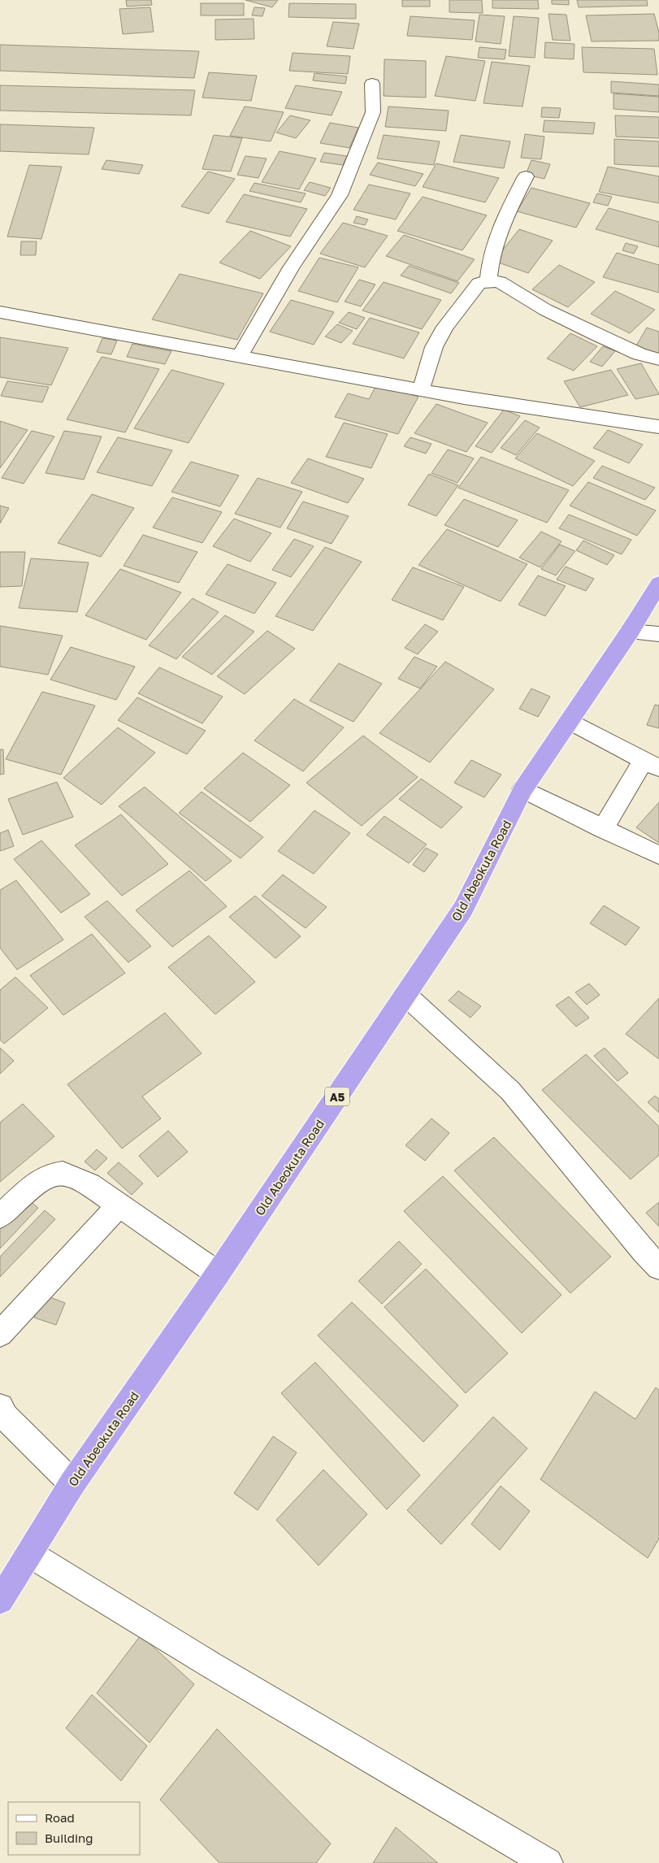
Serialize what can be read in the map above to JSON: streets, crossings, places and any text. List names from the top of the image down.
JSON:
{
  "streets": {
    "highway": ["Old Abeokuta Road", "A5"]
  },
  "legend": ["Road", "Building"]
}
